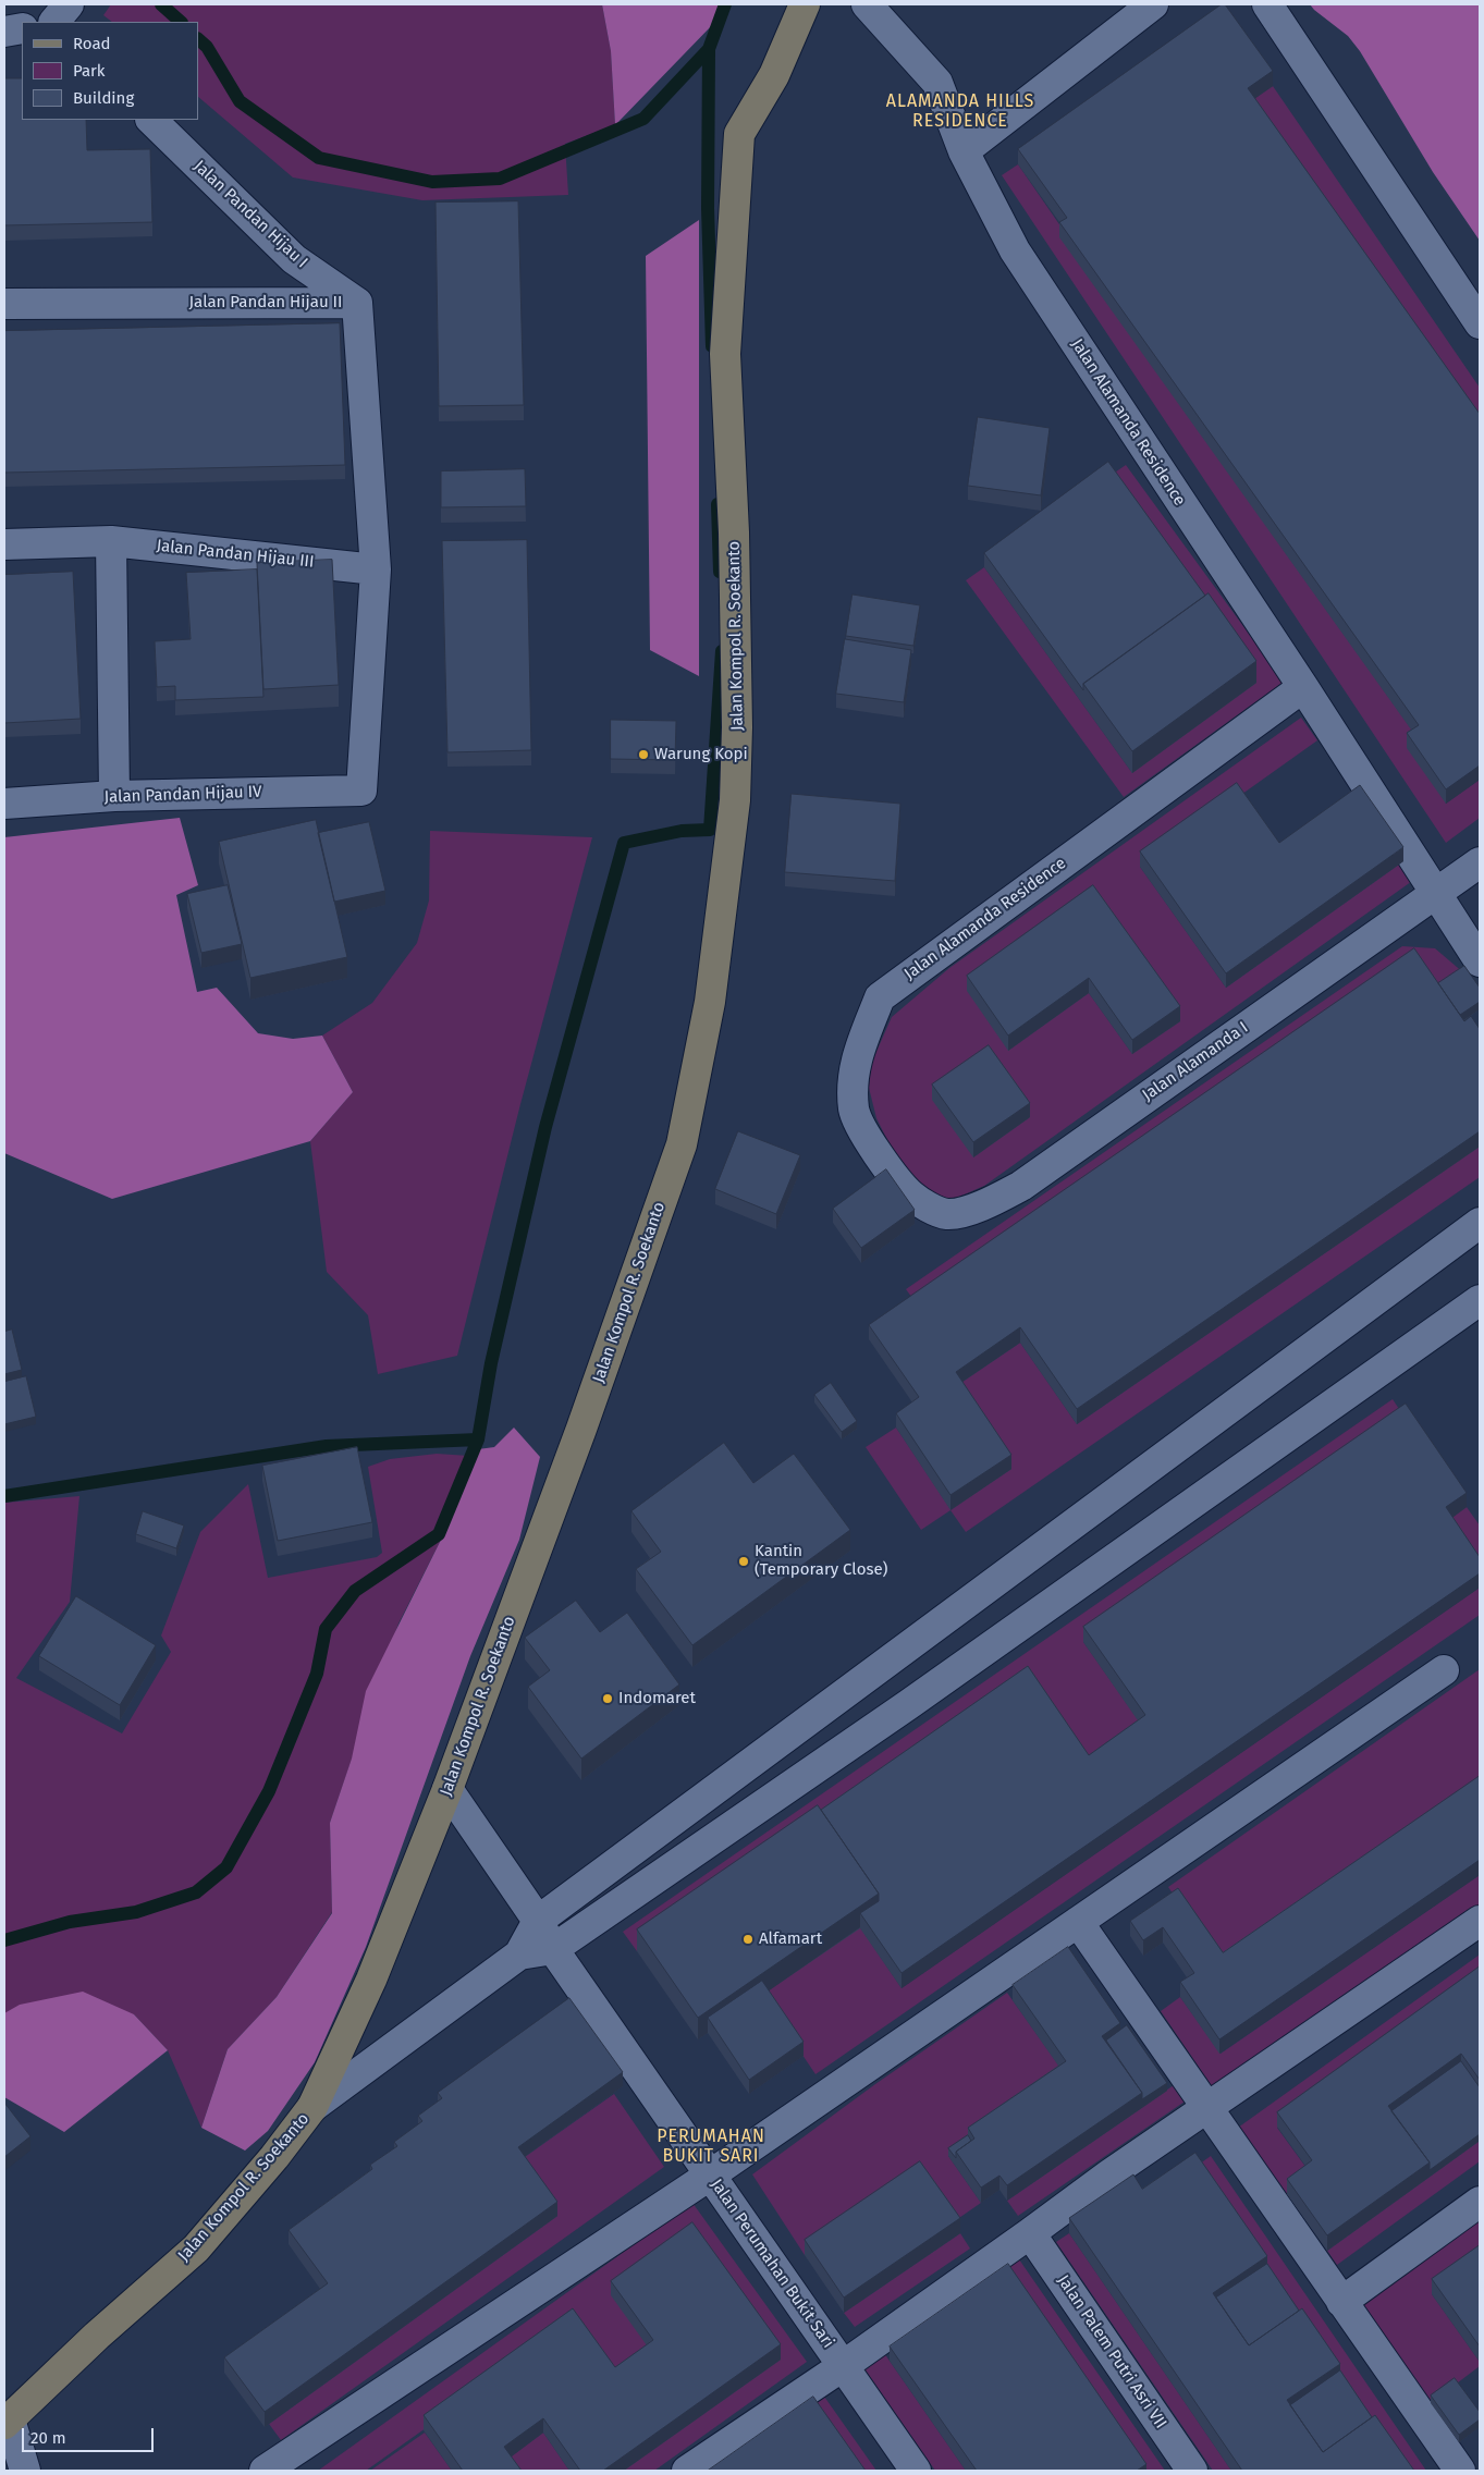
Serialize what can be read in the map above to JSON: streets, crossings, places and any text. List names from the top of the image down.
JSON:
{
  "streets": {
    "main road": ["Jalan Kompol R. Soekanto"],
    "street": [
      "Jalan Pandan Hijau I",
      "Jalan Pandan Hijau II",
      "Jalan Alamanda Residence",
      "Jalan Pandan Hijau III",
      "Jalan Pandan Hijau IV",
      "Jalan Alamanda I",
      "Jalan Perumahan Bukit Sari",
      "Jalan Palem Putri Asri VII"
    ]
  },
  "crossings": [
    ["Jalan Pandan Hijau I", "Jalan Pandan Hijau II"],
    ["Jalan Pandan Hijau II", "Jalan Pandan Hijau III"],
    ["Jalan Pandan Hijau II", "Jalan Pandan Hijau IV"],
    ["Jalan Alamanda Residence", "Jalan Alamanda I"],
    ["Jalan Pandan Hijau III", "Jalan Pandan Hijau IV"],
    ["Jalan Kompol R. Soekanto", "Jalan Perumahan Bukit Sari"]
  ],
  "districts": ["ALAMANDA HILLS RESIDENCE", "PERUMAHAN BUKIT SARI"],
  "places": [
    "Warung Kopi",
    "Kantin (Temporary Close)",
    "Indomaret",
    "Alfamart"
  ],
  "legend": ["Road", "Park", "Building"],
  "scale_bar": "20 m"
}
